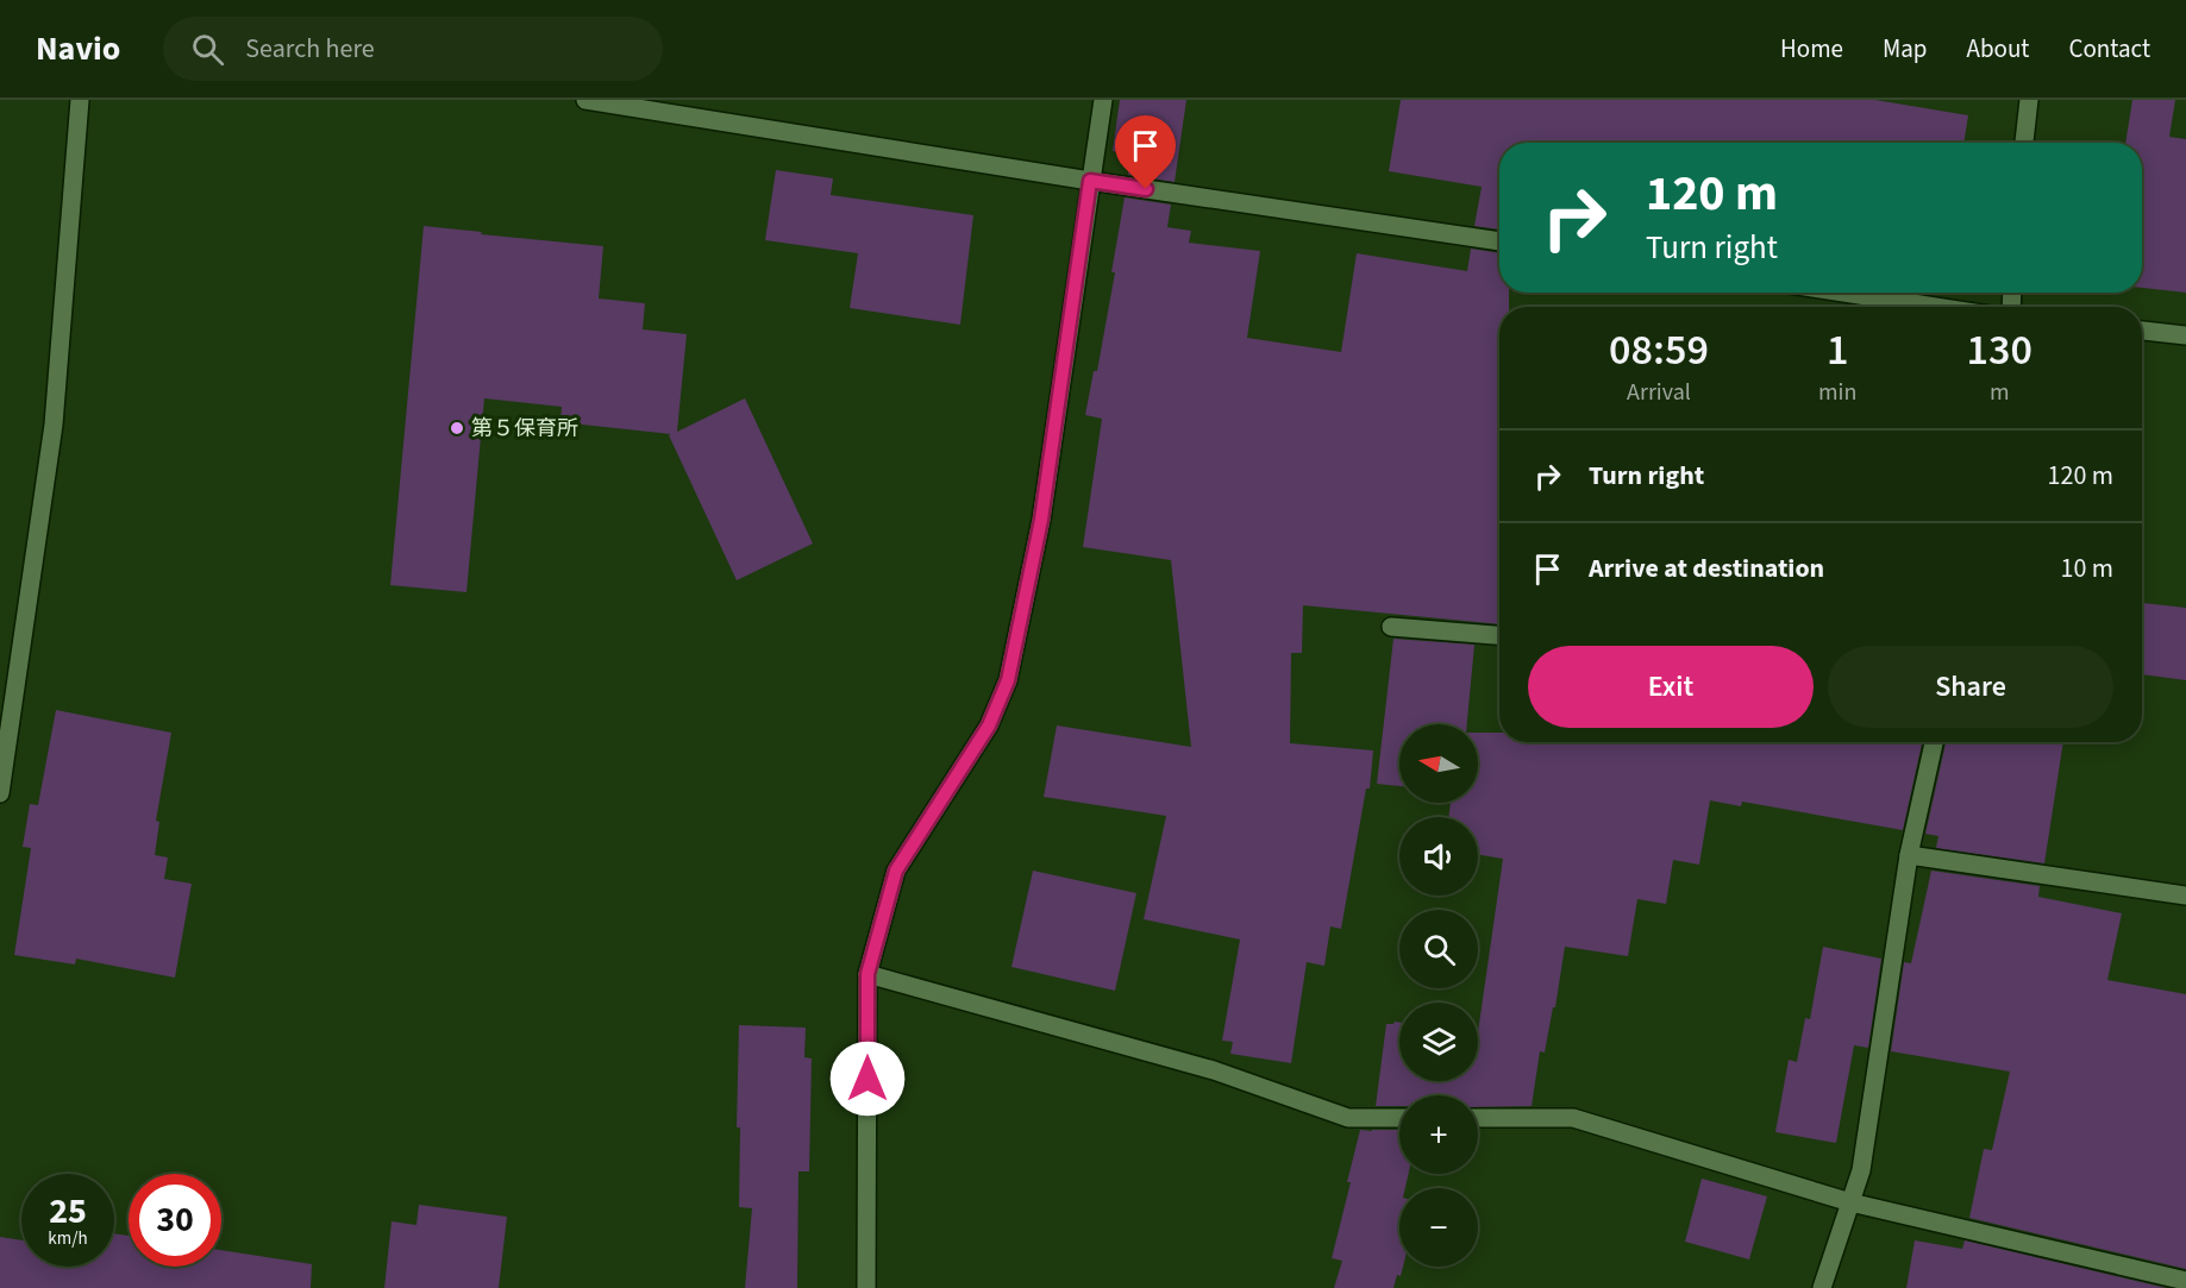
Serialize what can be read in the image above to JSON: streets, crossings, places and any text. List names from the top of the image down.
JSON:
{
  "places": ["第５保育所"],
  "north": "left",
  "page": {
    "header": "Navio",
    "search": "Search here",
    "nav": [
      "Home",
      "Map",
      "About",
      "Contact"
    ],
    "turn": ["120 m", "Turn right"],
    "eta": [
      "08:59",
      "Arrival",
      "1",
      "min",
      "130",
      "m"
    ],
    "list": [
      {
        "name": "Turn right",
        "value": "120 m"
      },
      {
        "name": "Arrive at destination",
        "value": "10 m"
      }
    ],
    "buttons": ["Exit", "Share"],
    "map_buttons": ["+", "−"],
    "speed": "25 km/h",
    "limit": "30"
  }
}
